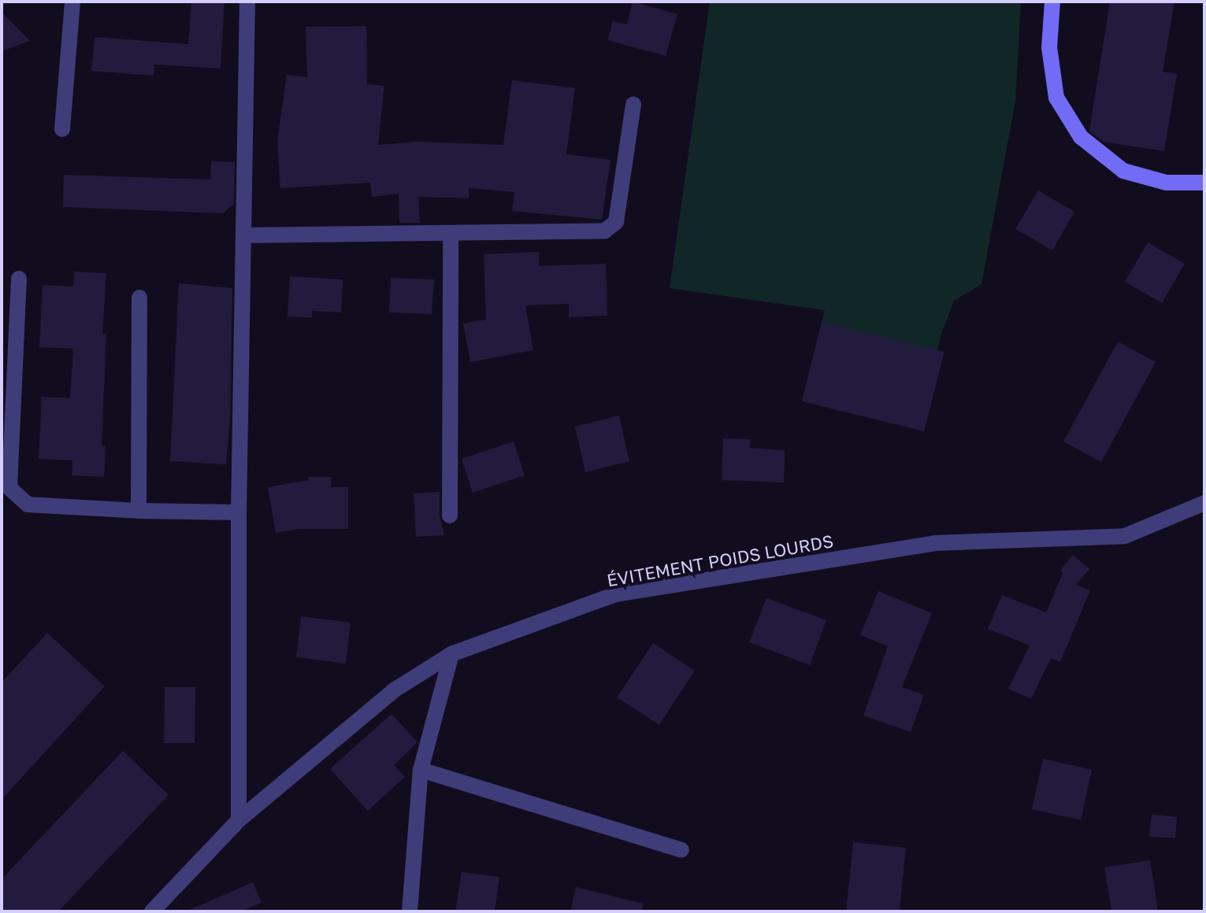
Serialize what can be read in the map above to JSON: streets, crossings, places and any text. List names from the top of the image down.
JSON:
{
  "streets": {
    "street": ["ÉVITEMENT POIDS LOURDS"]
  }
}
